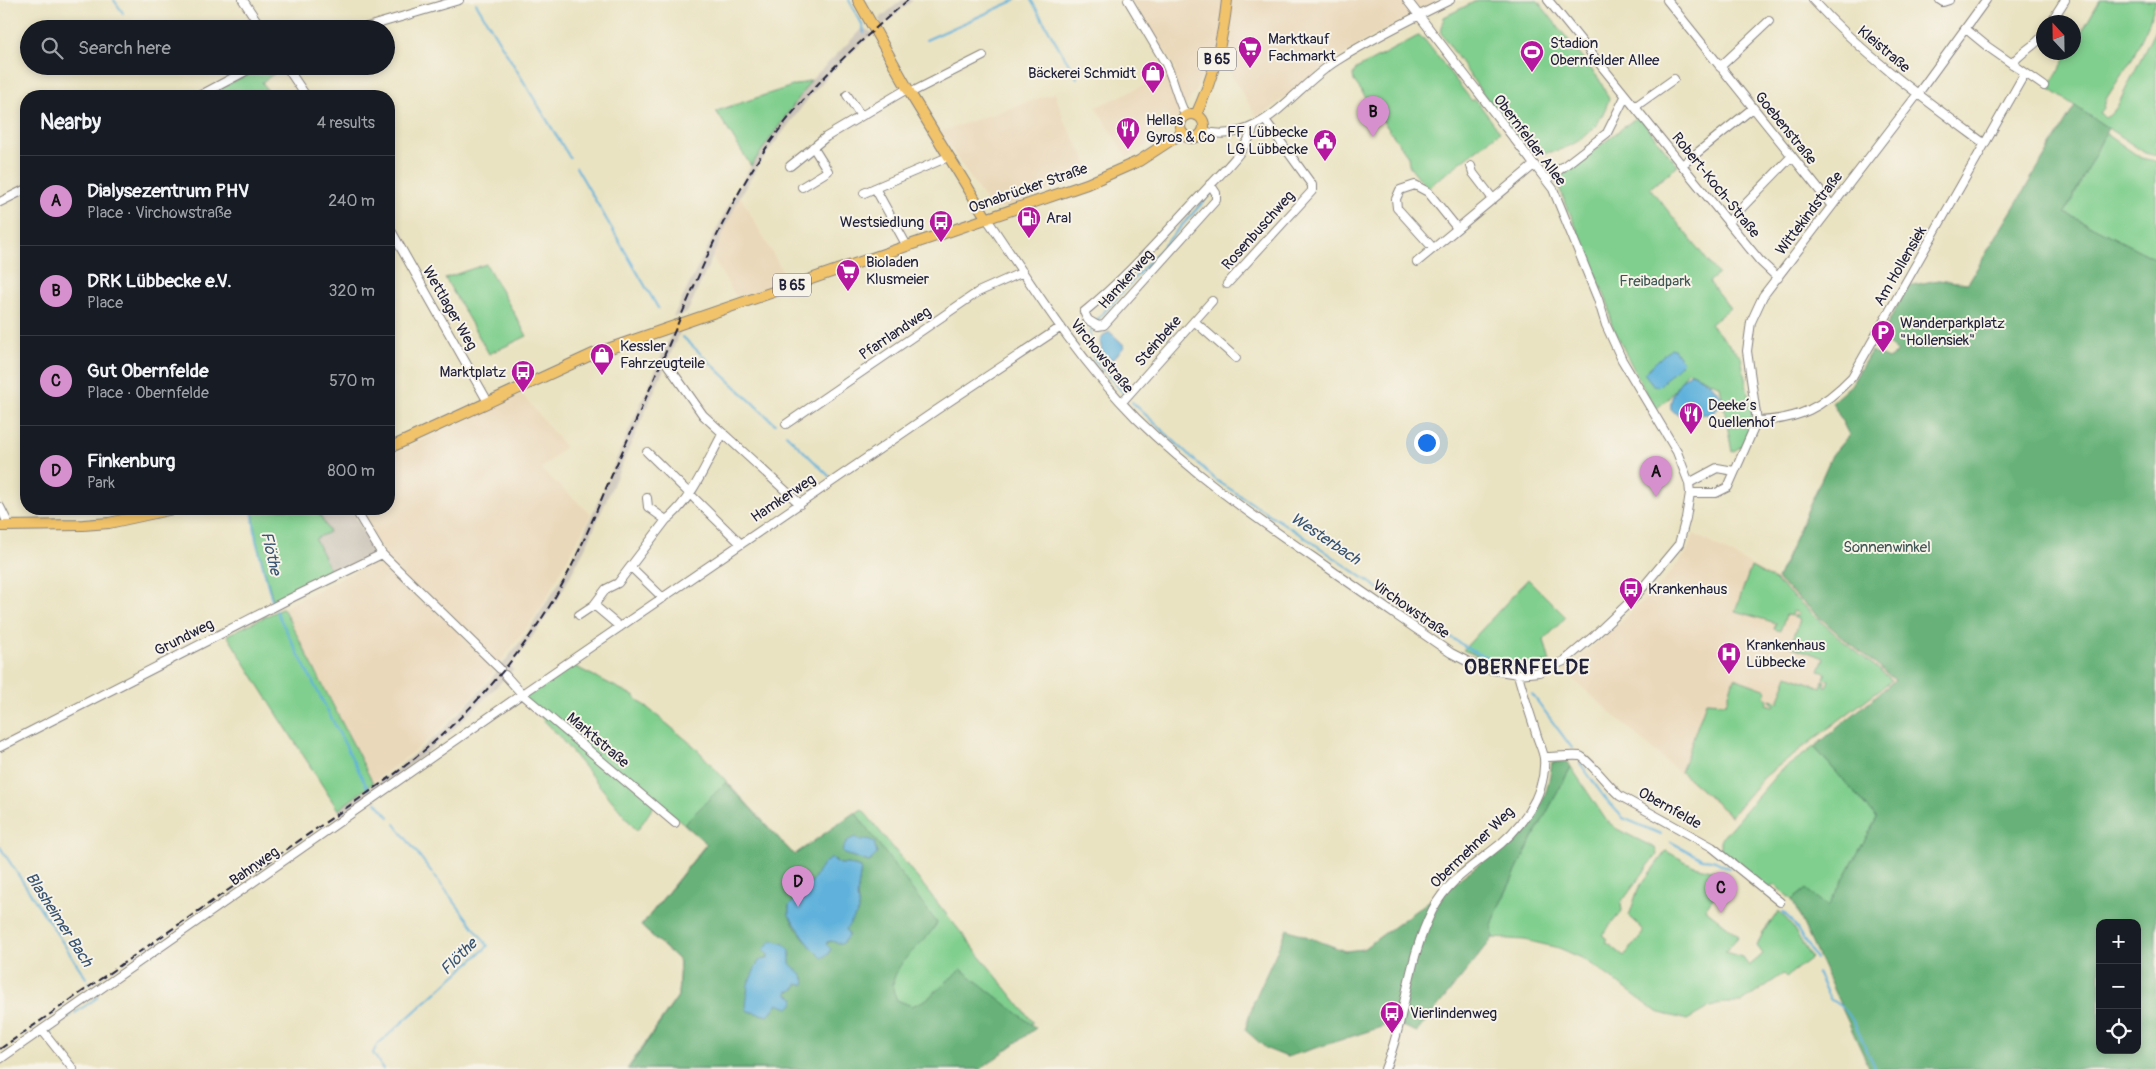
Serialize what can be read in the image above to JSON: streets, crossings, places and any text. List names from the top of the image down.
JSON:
{
  "streets": {
    "main road": ["B 65", "Osnabrücker Straße"],
    "street": [
      "Kleistraße",
      "Goebenstraße",
      "Obernfelder Allee",
      "Robert-Koch-Straße",
      "Wittekindstraße",
      "Rosenbuschweg",
      "Am Hollensiek",
      "Hamkerweg",
      "Wettlager Weg",
      "Pfarrlandweg",
      "Steinbeke",
      "Virchowstraße",
      "Grundweg",
      "Marktstraße",
      "Obernfelde",
      "Obermehner Weg",
      "Bahnweg"
    ]
  },
  "crossings": [
    ["Kleistraße", "Wittekindstraße"],
    ["Kleistraße", "Am Hollensiek"],
    ["B 65", "Osnabrücker Straße"],
    ["B 65", "Wettlager Weg"],
    ["Goebenstraße", "Wittekindstraße"],
    ["Obernfelder Allee", "Virchowstraße"],
    ["Robert-Koch-Straße", "Wittekindstraße"],
    ["Osnabrücker Straße", "Wettlager Weg"],
    ["Osnabrücker Straße", "Virchowstraße"],
    ["Wittekindstraße", "Am Hollensiek"],
    ["Hamkerweg", "Virchowstraße"],
    ["Hamkerweg", "Marktstraße"],
    ["Hamkerweg", "Bahnweg"],
    ["Pfarrlandweg", "Virchowstraße"],
    ["Steinbeke", "Virchowstraße"],
    ["Virchowstraße", "Obermehner Weg"],
    ["Grundweg", "Marktstraße"],
    ["Marktstraße", "Bahnweg"],
    ["Obernfelde", "Obermehner Weg"]
  ],
  "districts": ["OBERNFELDE"],
  "water": ["Westerbach", "Flöthe", "Blasheimer Bach"],
  "parks": ["Freibadpark", "Sonnenwinkel"],
  "places": {
    "supermarket": ["Marktkauf Fachmarkt", "Bioladen Klusmeier"],
    "sports": ["Stadion Obernfelder Allee"],
    "shop": ["Bäckerei Schmidt", "Kessler Fahrzeugteile"],
    "restaurant": ["Hellas Gyros & Co", "Deeke´s Quellenhof"],
    "public building": ["FF Lübbecke LG Lübbecke"],
    "fuel station": ["Aral"],
    "bus stop": [
      "Westsiedlung",
      "Marktplatz",
      "Krankenhaus",
      "Vierlindenweg"
    ],
    "parking": ["Wanderparkplatz \"Hollensiek\""],
    "hospital": ["Krankenhaus Lübbecke"]
  },
  "north": "top",
  "page": {
    "search": "Search here",
    "heading": ["Nearby", "4 results"],
    "pins": [
      "B",
      "A",
      "D",
      "C"
    ],
    "list": [
      {
        "mark": "A",
        "name": "Dialysezentrum PHV",
        "note": "Place · Virchowstraße",
        "value": "240 m"
      },
      {
        "mark": "B",
        "name": "DRK Lübbecke e.V.",
        "note": "Place",
        "value": "320 m"
      },
      {
        "mark": "C",
        "name": "Gut Obernfelde",
        "note": "Place · Obernfelde",
        "value": "570 m"
      },
      {
        "mark": "D",
        "name": "Finkenburg",
        "note": "Park",
        "value": "800 m"
      }
    ],
    "map_buttons": ["+", "−"]
  }
}
